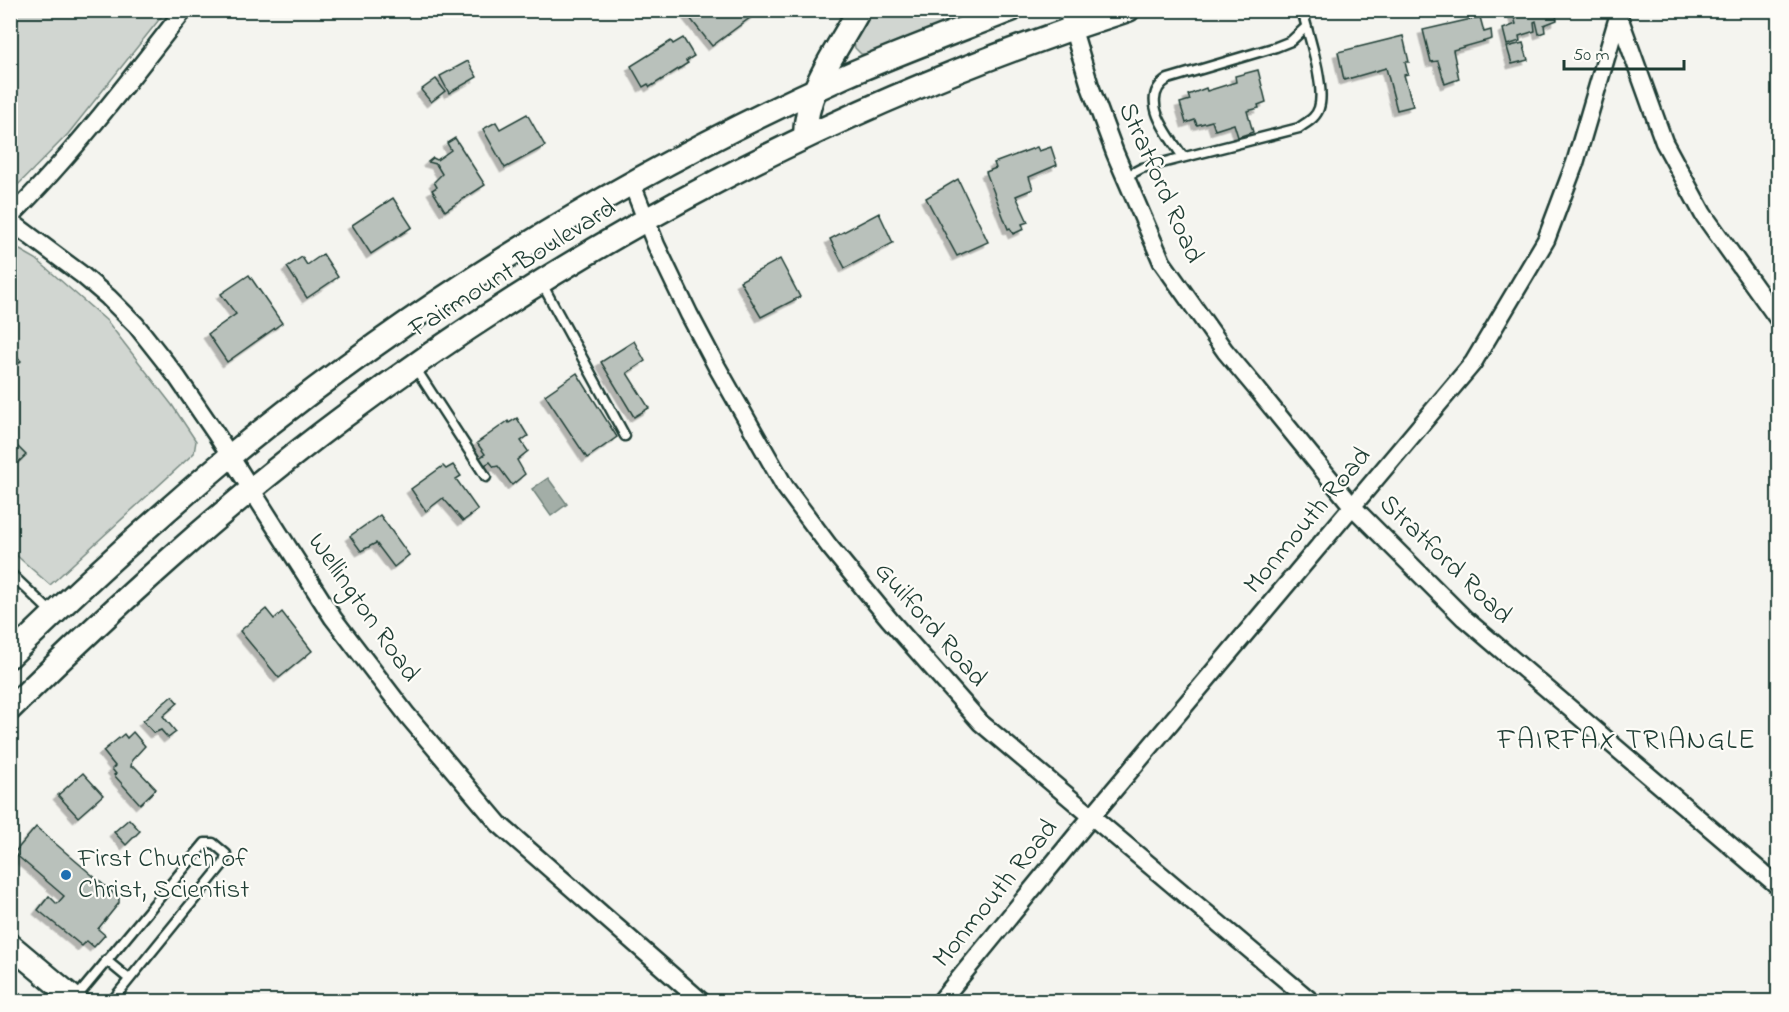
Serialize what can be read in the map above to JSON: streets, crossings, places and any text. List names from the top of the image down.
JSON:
{
  "streets": {
    "main road": ["Fairmount Boulevard"],
    "street": [
      "Stratford Road",
      "Monmouth Road",
      "Wellington Road",
      "Guilford Road"
    ]
  },
  "crossings": [
    ["Stratford Road", "Fairmount Boulevard"],
    ["Stratford Road", "Monmouth Road"],
    ["Fairmount Boulevard", "Wellington Road"],
    ["Fairmount Boulevard", "Guilford Road"],
    ["Monmouth Road", "Guilford Road"]
  ],
  "districts": ["FAIRFAX TRIANGLE"],
  "places": ["First Church of Christ, Scientist"],
  "scale_bar": "50 m"
}
